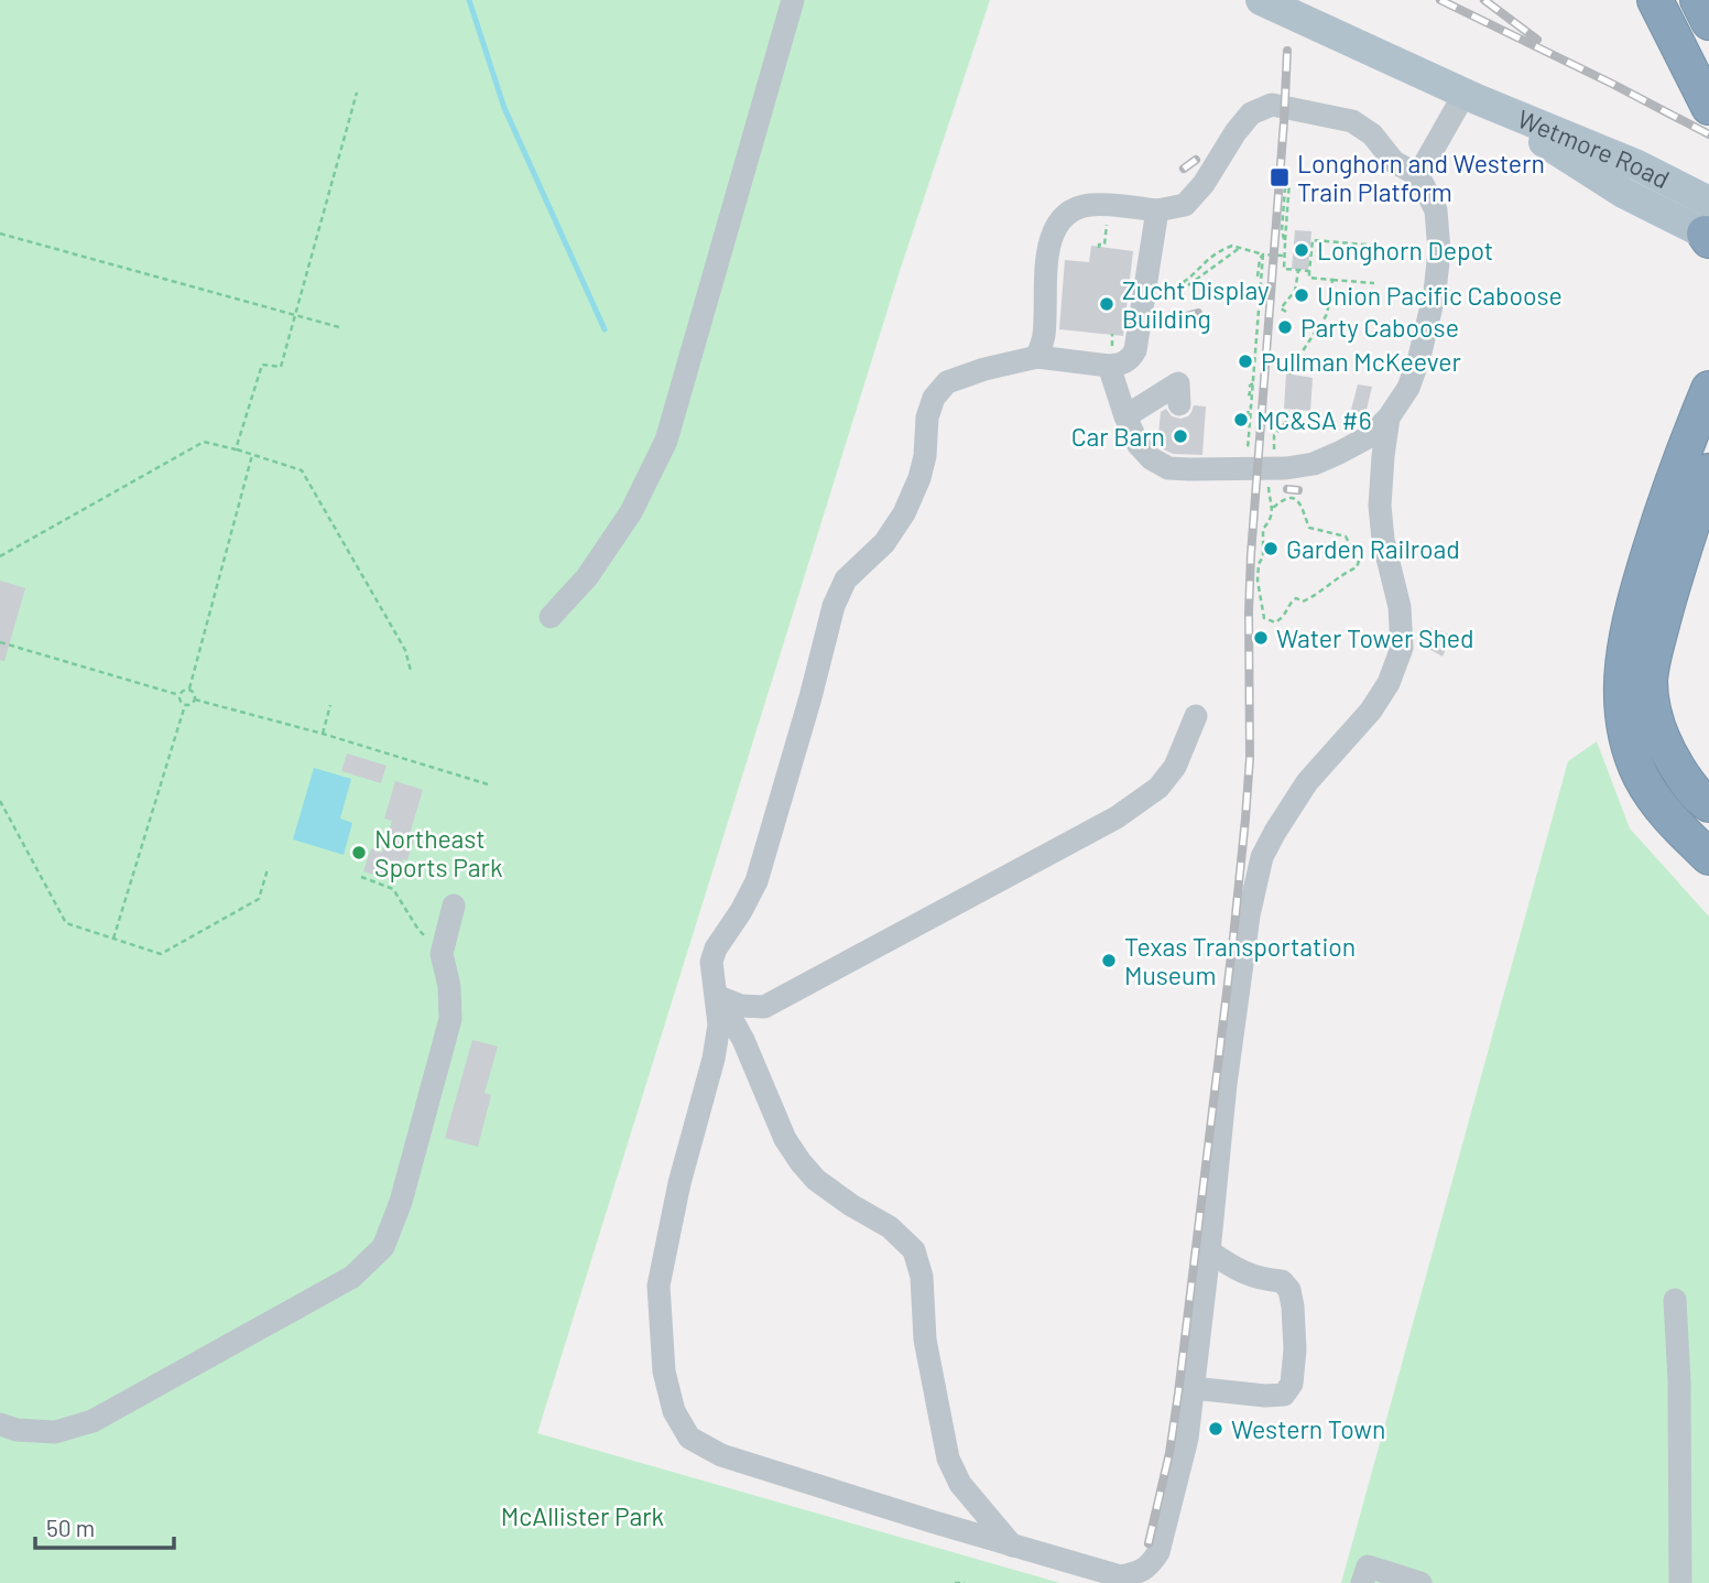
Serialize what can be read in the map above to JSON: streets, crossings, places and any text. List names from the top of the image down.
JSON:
{
  "streets": {
    "main road": ["Wetmore Road"]
  },
  "parks": ["McAllister Park"],
  "places": {
    "transit": ["Longhorn and Western Train Platform"],
    "other": [
      "Longhorn Depot",
      "Union Pacific Caboose",
      "Zucht Display Building",
      "Party Caboose",
      "Pullman McKeever",
      "MC&SA #6",
      "Car Barn",
      "Garden Railroad",
      "Water Tower Shed",
      "Northeast Sports Park",
      "Texas Transportation Museum",
      "Western Town"
    ]
  },
  "scale_bar": "50 m"
}
